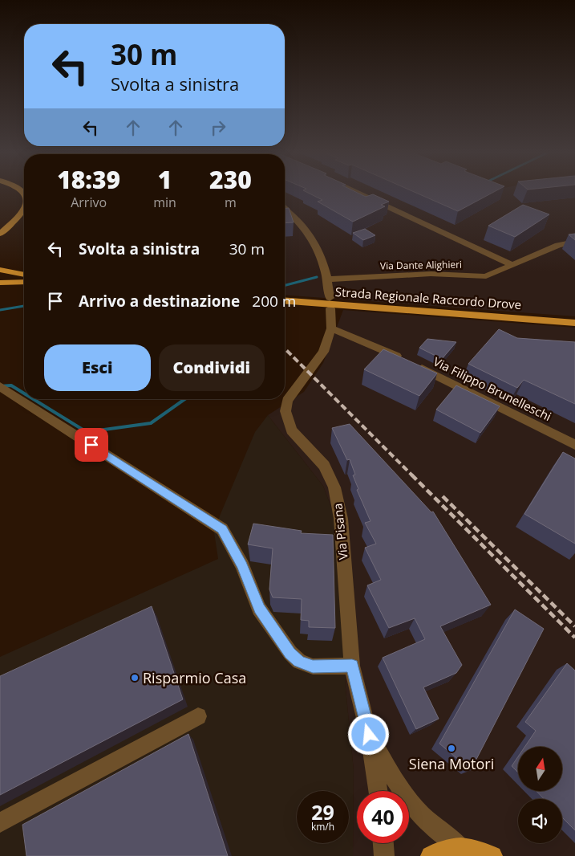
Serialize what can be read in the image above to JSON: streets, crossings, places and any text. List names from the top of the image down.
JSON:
{
  "streets": {
    "main road": ["Strada Regionale Raccordo Drove", "Via Pisana"],
    "street": ["Via Dante Alighieri", "Via Filippo Brunelleschi"]
  },
  "crossings": [
    ["Via Dante Alighieri", "Via Pisana"],
    ["Via Filippo Brunelleschi", "Via Pisana"]
  ],
  "places": ["Risparmio Casa", "Siena Motori"],
  "north": "top",
  "page": {
    "turn": ["30 m", "Svolta a sinistra"],
    "eta": [
      "18:39",
      "Arrivo",
      "1",
      "min",
      "230",
      "m"
    ],
    "list": [
      {
        "name": "Svolta a sinistra",
        "value": "30 m"
      },
      {
        "name": "Arrivo a destinazione",
        "value": "200 m"
      }
    ],
    "buttons": ["Esci", "Condividi"],
    "speed": "29 km/h",
    "limit": "40"
  }
}
